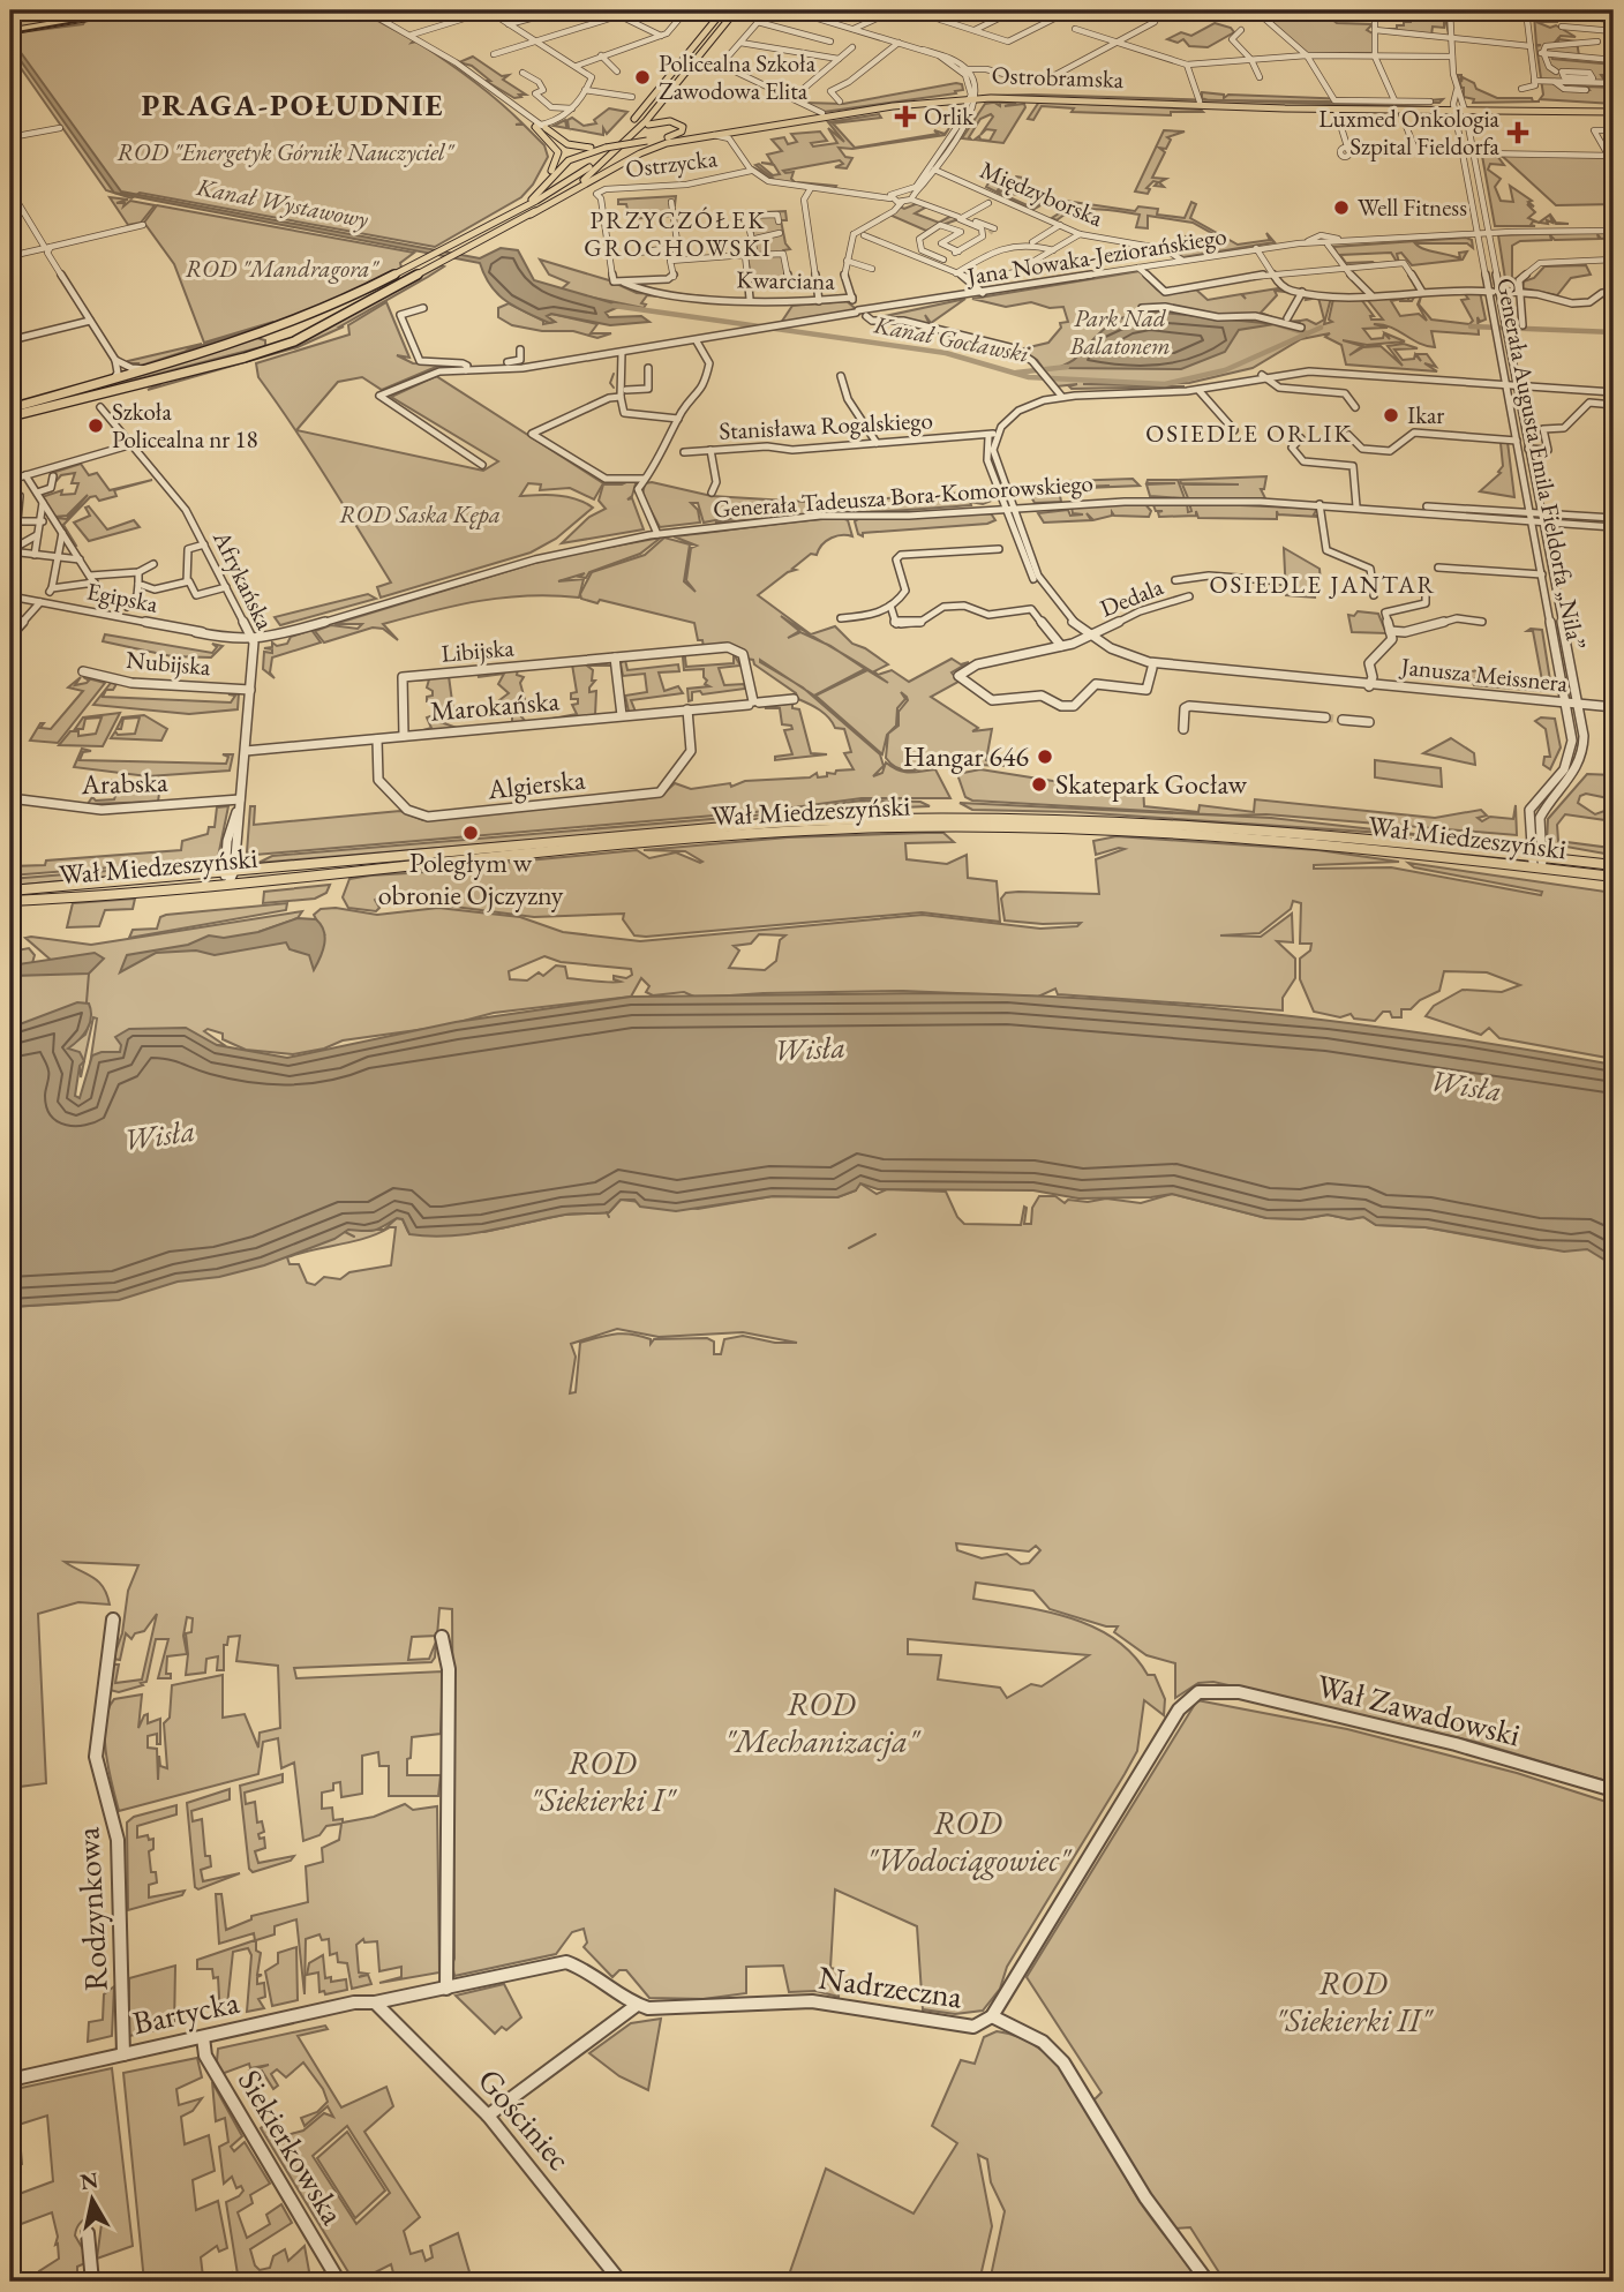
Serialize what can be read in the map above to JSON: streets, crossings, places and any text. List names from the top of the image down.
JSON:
{
  "streets": {
    "main road": ["Ostrobramska", "Wał Miedzeszyński"],
    "street": [
      "Ostrzycka",
      "Międzyborska",
      "Jana Nowaka-Jeziorańskiego",
      "Kwarciana",
      "Stanisława Rogalskiego",
      "Generała Augusta Emila Fieldorfa „Nila”",
      "Generała Tadeusza Bora-Komorowskiego",
      "Afrykańska",
      "Egipska",
      "Dedala",
      "Libijska",
      "Nubijska",
      "Janusza Meissnera",
      "Marokańska",
      "Arabska",
      "Algierska",
      "Wał Zawadowski",
      "Rodzynkowa",
      "Nadrzeczna",
      "Bartycka",
      "Gościniec",
      "Siekierkowska"
    ]
  },
  "crossings": [
    ["Ostrobramska", "Generała Augusta Emila Fieldorfa „Nila”"],
    ["Ostrzycka", "Kwarciana"],
    ["Międzyborska", "Jana Nowaka-Jeziorańskiego"],
    ["Stanisława Rogalskiego", "Janusza Meissnera"],
    ["Generała Augusta Emila Fieldorfa „Nila”", "Generała Tadeusza Bora-Komorowskiego"],
    ["Generała Augusta Emila Fieldorfa „Nila”", "Janusza Meissnera"],
    ["Generała Augusta Emila Fieldorfa „Nila”", "Wał Miedzeszyński"],
    ["Generała Tadeusza Bora-Komorowskiego", "Afrykańska"],
    ["Generała Tadeusza Bora-Komorowskiego", "Egipska"],
    ["Generała Tadeusza Bora-Komorowskiego", "Janusza Meissnera"],
    ["Afrykańska", "Egipska"],
    ["Afrykańska", "Nubijska"],
    ["Afrykańska", "Marokańska"],
    ["Afrykańska", "Arabska"],
    ["Afrykańska", "Wał Miedzeszyński"],
    ["Dedala", "Janusza Meissnera"],
    ["Libijska", "Marokańska"],
    ["Marokańska", "Algierska"],
    ["Wał Zawadowski", "Nadrzeczna"],
    ["Rodzynkowa", "Bartycka"],
    ["Bartycka", "Gościniec"],
    ["Bartycka", "Siekierkowska"]
  ],
  "districts": [
    "PRAGA-POŁUDNIE",
    "PRZYCZÓŁEK GROCHOWSKI",
    "OSIEDLE ORLIK",
    "OSIEDLE JANTAR"
  ],
  "water": ["Kanał Wystawowy", "Kanał Gocławski", "Wisła"],
  "parks": [
    "ROD \"Energetyk Górnik Nauczyciel\"",
    "ROD \"Mandragora\"",
    "Park Nad Balatonem",
    "ROD Saska Kępa",
    "ROD \"Mechanizacja\"",
    "ROD \"Siekierki I\"",
    "ROD \"Wodociągowiec\"",
    "ROD \"Siekierki II\""
  ],
  "places": {
    "other": [
      "Policealna Szkoła Zawodowa Elita",
      "Well Fitness",
      "Ikar",
      "Szkoła Policealna nr 18",
      "Hangar 646",
      "Skatepark Gocław",
      "Poległym w obronie Ojczyzny"
    ],
    "health": ["Orlik", "Luxmed Onkologia Szpital Fieldorfa"]
  },
  "north": "top"
}
